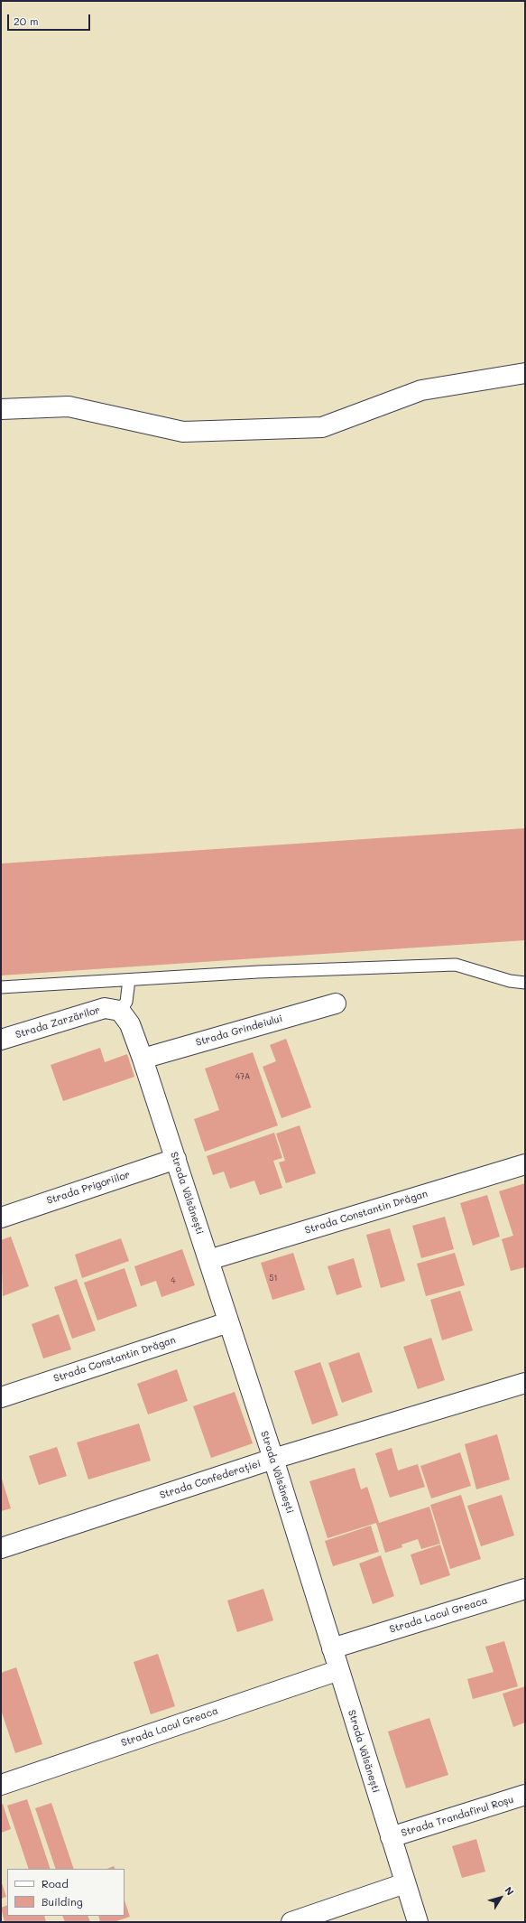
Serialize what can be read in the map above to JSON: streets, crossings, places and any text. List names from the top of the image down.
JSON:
{
  "streets": {
    "street": [
      "Strada Zarzărilor",
      "Strada Grindeiului",
      "Strada Prigoriilor",
      "Strada Vâlsănești",
      "Strada Constantin Drăgan",
      "Strada Confederației",
      "Strada Lacul Greaca",
      "Strada Trandafirul Roșu"
    ]
  },
  "crossings": [
    ["Strada Zarzărilor", "Strada Vâlsănești"],
    ["Strada Grindeiului", "Strada Vâlsănești"],
    ["Strada Prigoriilor", "Strada Vâlsănești"],
    ["Strada Vâlsănești", "Strada Constantin Drăgan"],
    ["Strada Vâlsănești", "Strada Confederației"],
    ["Strada Vâlsănești", "Strada Lacul Greaca"],
    ["Strada Vâlsănești", "Strada Trandafirul Roșu"]
  ],
  "house_numbers": ["47A", "51", "4"],
  "legend": ["Road", "Building"],
  "scale_bar": "20 m",
  "north": "top right"
}
